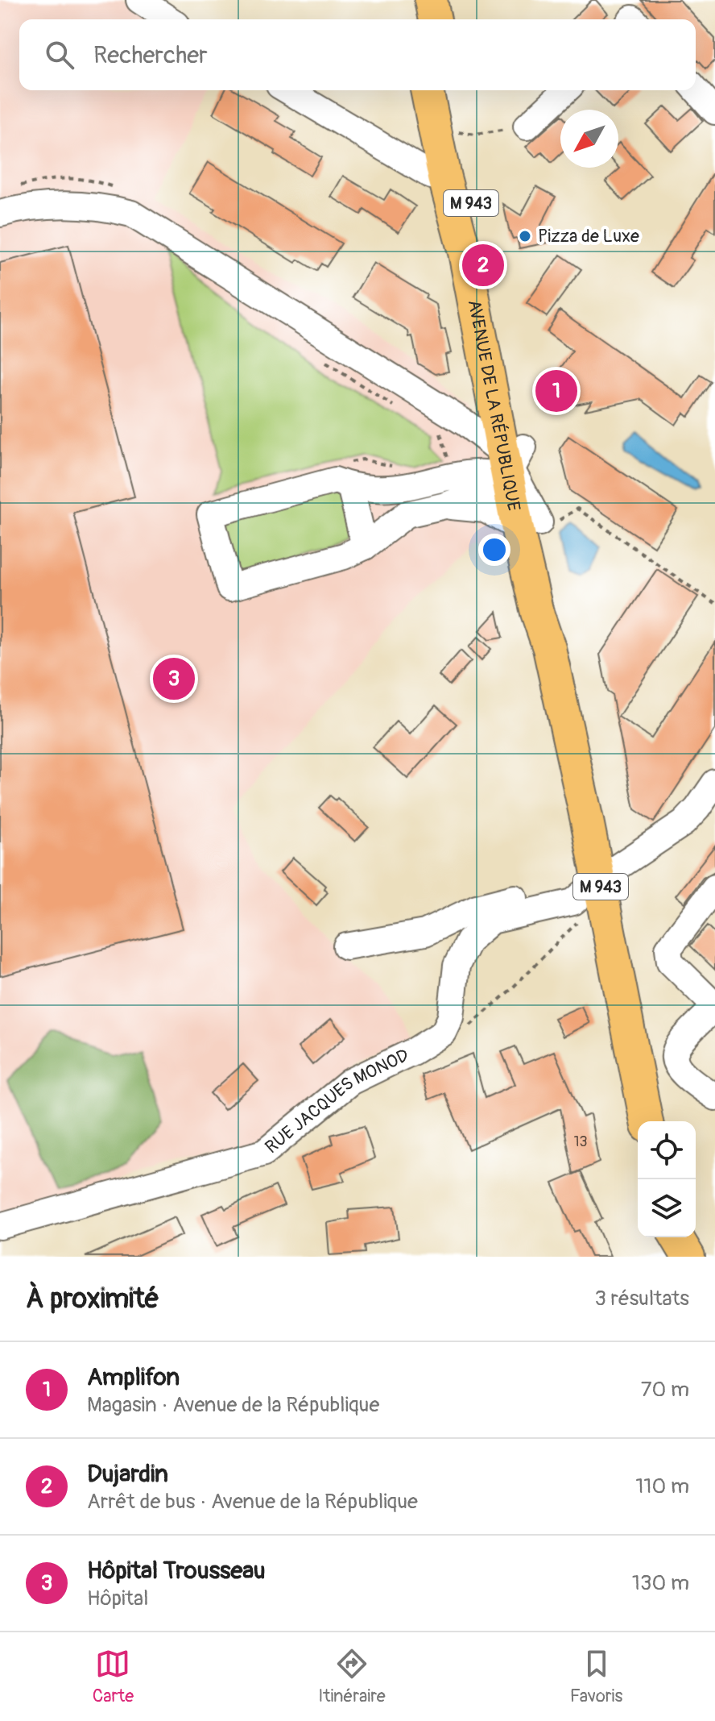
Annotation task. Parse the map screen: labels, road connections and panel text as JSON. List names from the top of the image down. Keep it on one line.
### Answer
{"streets":{"main road":["M 943","AVENUE DE LA RÉPUBLIQUE"],"street":["RUE JACQUES MONOD"]},"places":["Pizza de Luxe"],"house_numbers":["13"],"north":"bottom left","page":{"search":"Rechercher","pins":["2","1","3"],"heading":["À proximité","3 résultats"],"list":[{"mark":"1","name":"Amplifon","note":"Magasin · Avenue de la République","value":"70 m"},{"mark":"2","name":"Dujardin","note":"Arrêt de bus · Avenue de la République","value":"110 m"},{"mark":"3","name":"Hôpital Trousseau","note":"Hôpital","value":"130 m"}],"nav":["Carte","Itinéraire","Favoris"]}}
